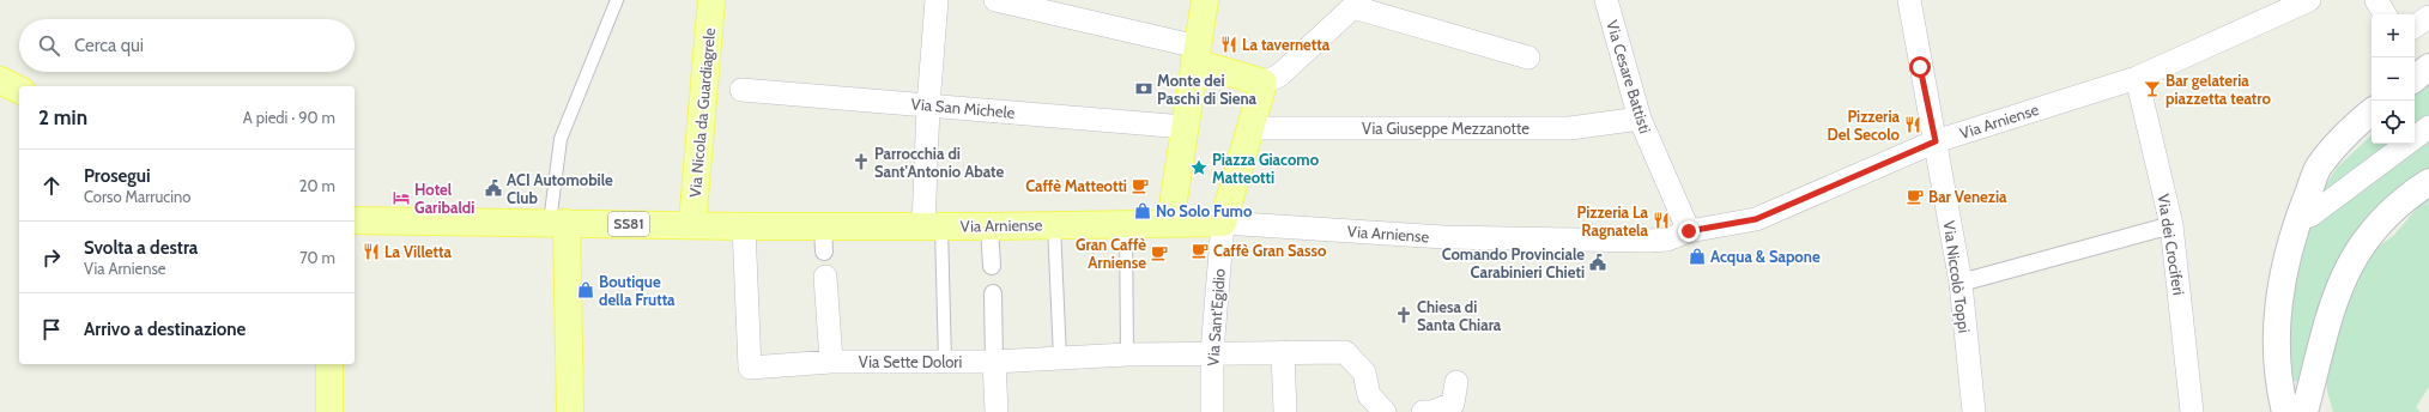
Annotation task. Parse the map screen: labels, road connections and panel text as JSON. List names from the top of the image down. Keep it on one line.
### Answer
{"streets":{"main road":["Via Nicola da Guardiagrele","Via Arniense","SS81"],"street":["Via Cesare Battisti","Via San Michele","Via Giuseppe Mezzanotte","Via dei Crociferi","Via Niccolò Toppi","Via Sant'Egidio","Via Sette Dolori"]},"crossings":[["Via Cesare Battisti","Via Arniense"],["Via Cesare Battisti","Via Giuseppe Mezzanotte"],["Via Nicola da Guardiagrele","Via Arniense"],["Via Arniense","SS81"],["Via Arniense","Via dei Crociferi"],["Via Arniense","Via Niccolò Toppi"],["Via Arniense","Via Sant'Egidio"],["Via Arniense","Via Sette Dolori"],["Via Sant'Egidio","Via Sette Dolori"]],"places":{"restaurant":["La tavernetta","Pizzeria Del Secolo","Pizzeria La Ragnatela","La Villetta"],"bank":["Monte dei Paschi di Siena"],"bar":["Bar gelateria piazzetta teatro"],"church":["Parrocchia di Sant'Antonio Abate","Chiesa di Santa Chiara"],"place":["Piazza Giacomo Matteotti"],"cafe":["Caffè Matteotti","Bar Venezia","Caffè Gran Sasso","Gran Caffè Arniense"],"public building":["ACI Automobile Club","Comando Provinciale Carabinieri Chieti"],"hotel":["Hotel Garibaldi"],"shop":["No Solo Fumo","Acqua & Sapone","Boutique della Frutta"]},"page":{"map_buttons":["+","−"],"search":"Cerca qui","heading":["2 min","A piedi · 90 m"],"list":[["Prosegui","Corso Marrucino","20 m"],["Svolta a destra","Via Arniense","70 m"],"Arrivo a destinazione"]}}
